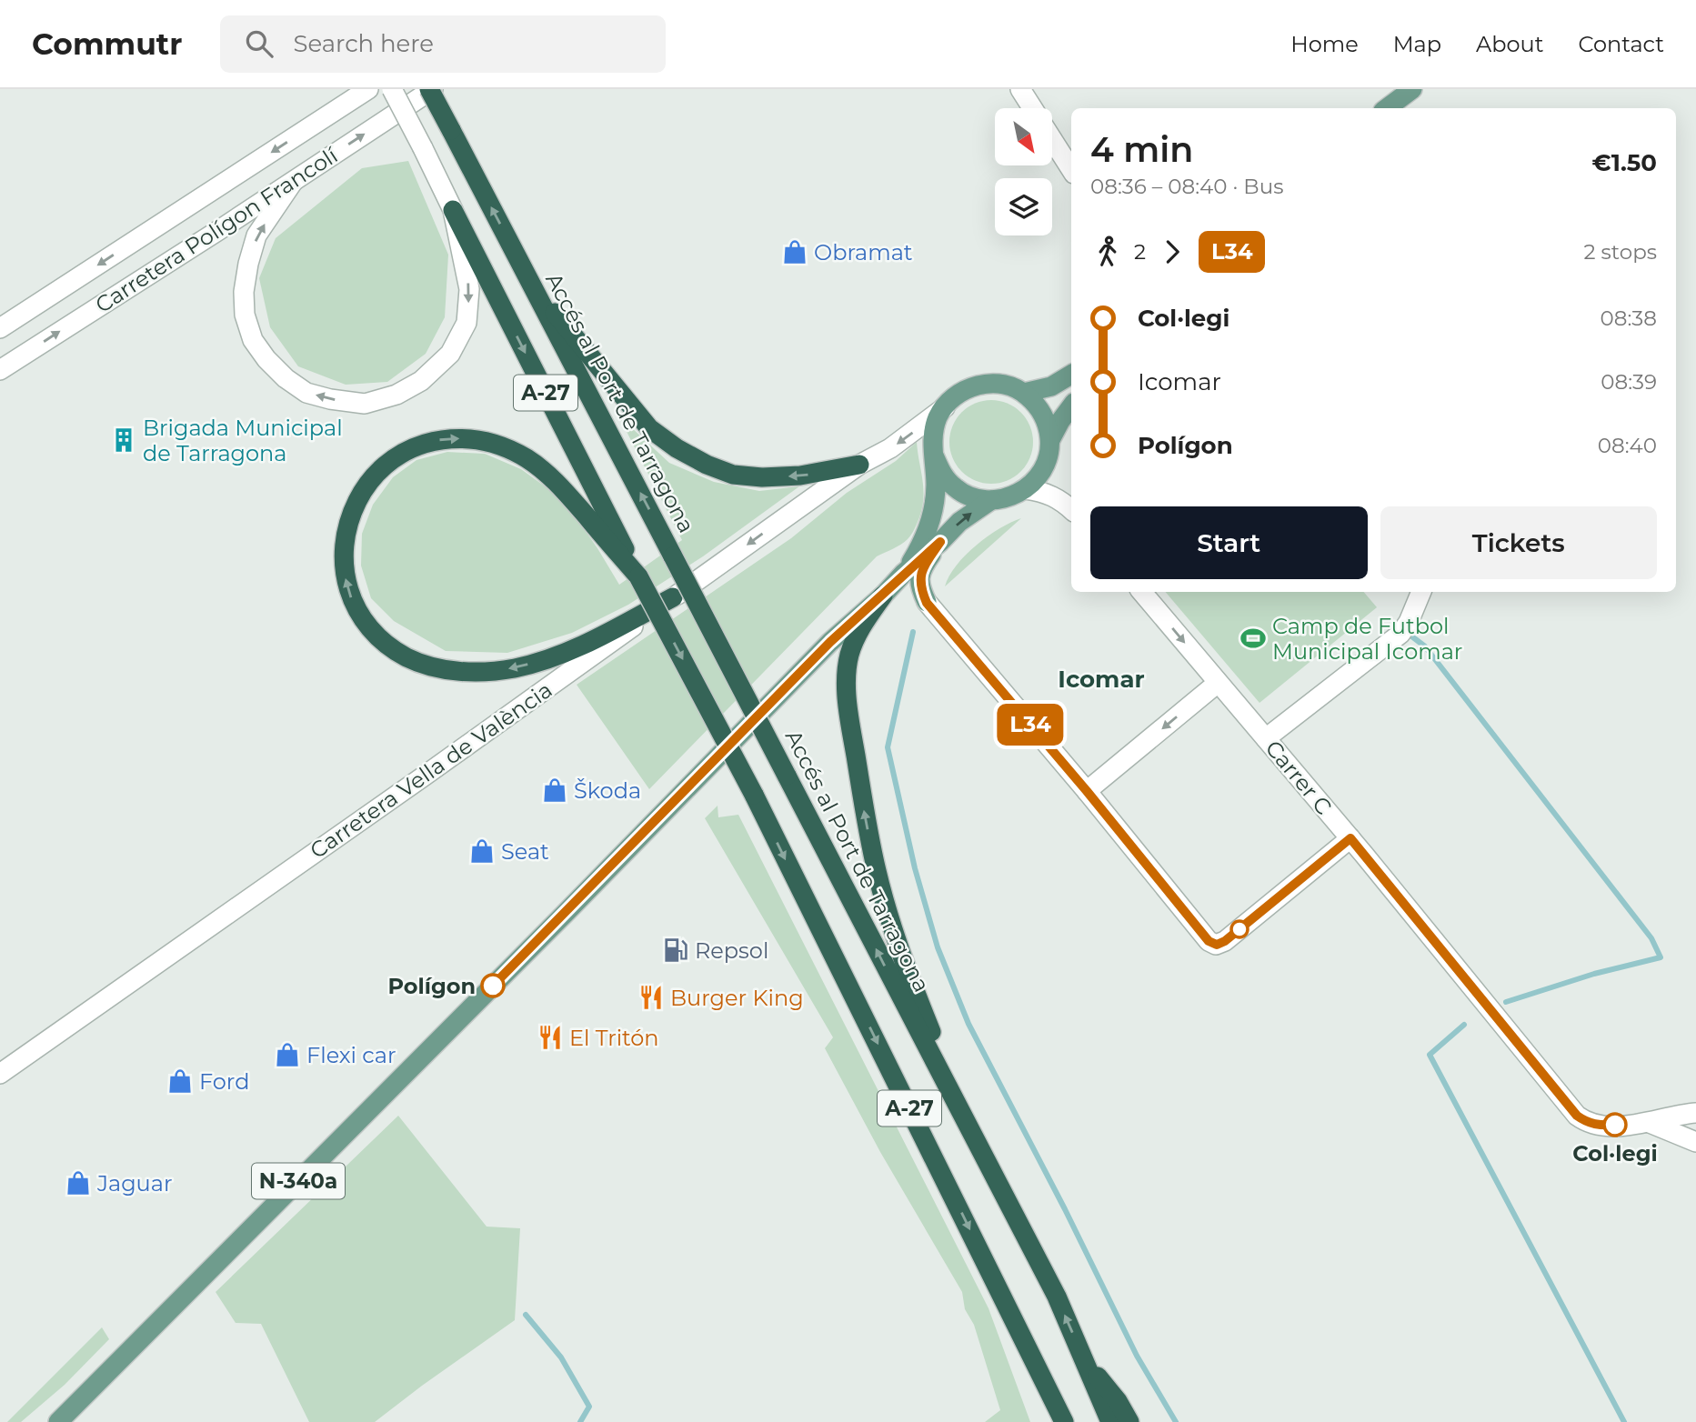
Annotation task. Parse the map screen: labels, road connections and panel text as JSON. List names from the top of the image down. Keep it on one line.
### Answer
{"streets":{"highway":["A-27","Accés al Port de Tarragona"],"main road":["N-340a"],"street":["Carretera Polígon Francolí","Carretera Vella de València","Carrer C"]},"crossings":[["Carretera Polígon Francolí","Accés al Port de Tarragona"],["Carretera Vella de València","N-340a"]],"districts":["Icomar"],"places":{"shop":["Obramat","Škoda","Seat","Flexi car","Ford","Jaguar"],"building":["Brigada Municipal de Tarragona"],"sports":["Camp de Futbol Municipal Icomar"],"fuel station":["Repsol"],"other":["Polígon","Col·legi"],"restaurant":["Burger King","El Tritón"]},"lines":["bus line L34"],"north":"bottom right","page":{"header":"Commutr","search":"Search here","nav":["Home","Map","About","Contact"],"on_map":"L34","heading":["4 min","08:36 – 08:40 · Bus","€1.50"],"legs":["2","L34","2 stops"],"list":[{"name":"Col·legi","value":"08:38"},{"name":"Icomar","value":"08:39"},{"name":"Polígon","value":"08:40"}],"buttons":["Start","Tickets"]}}
